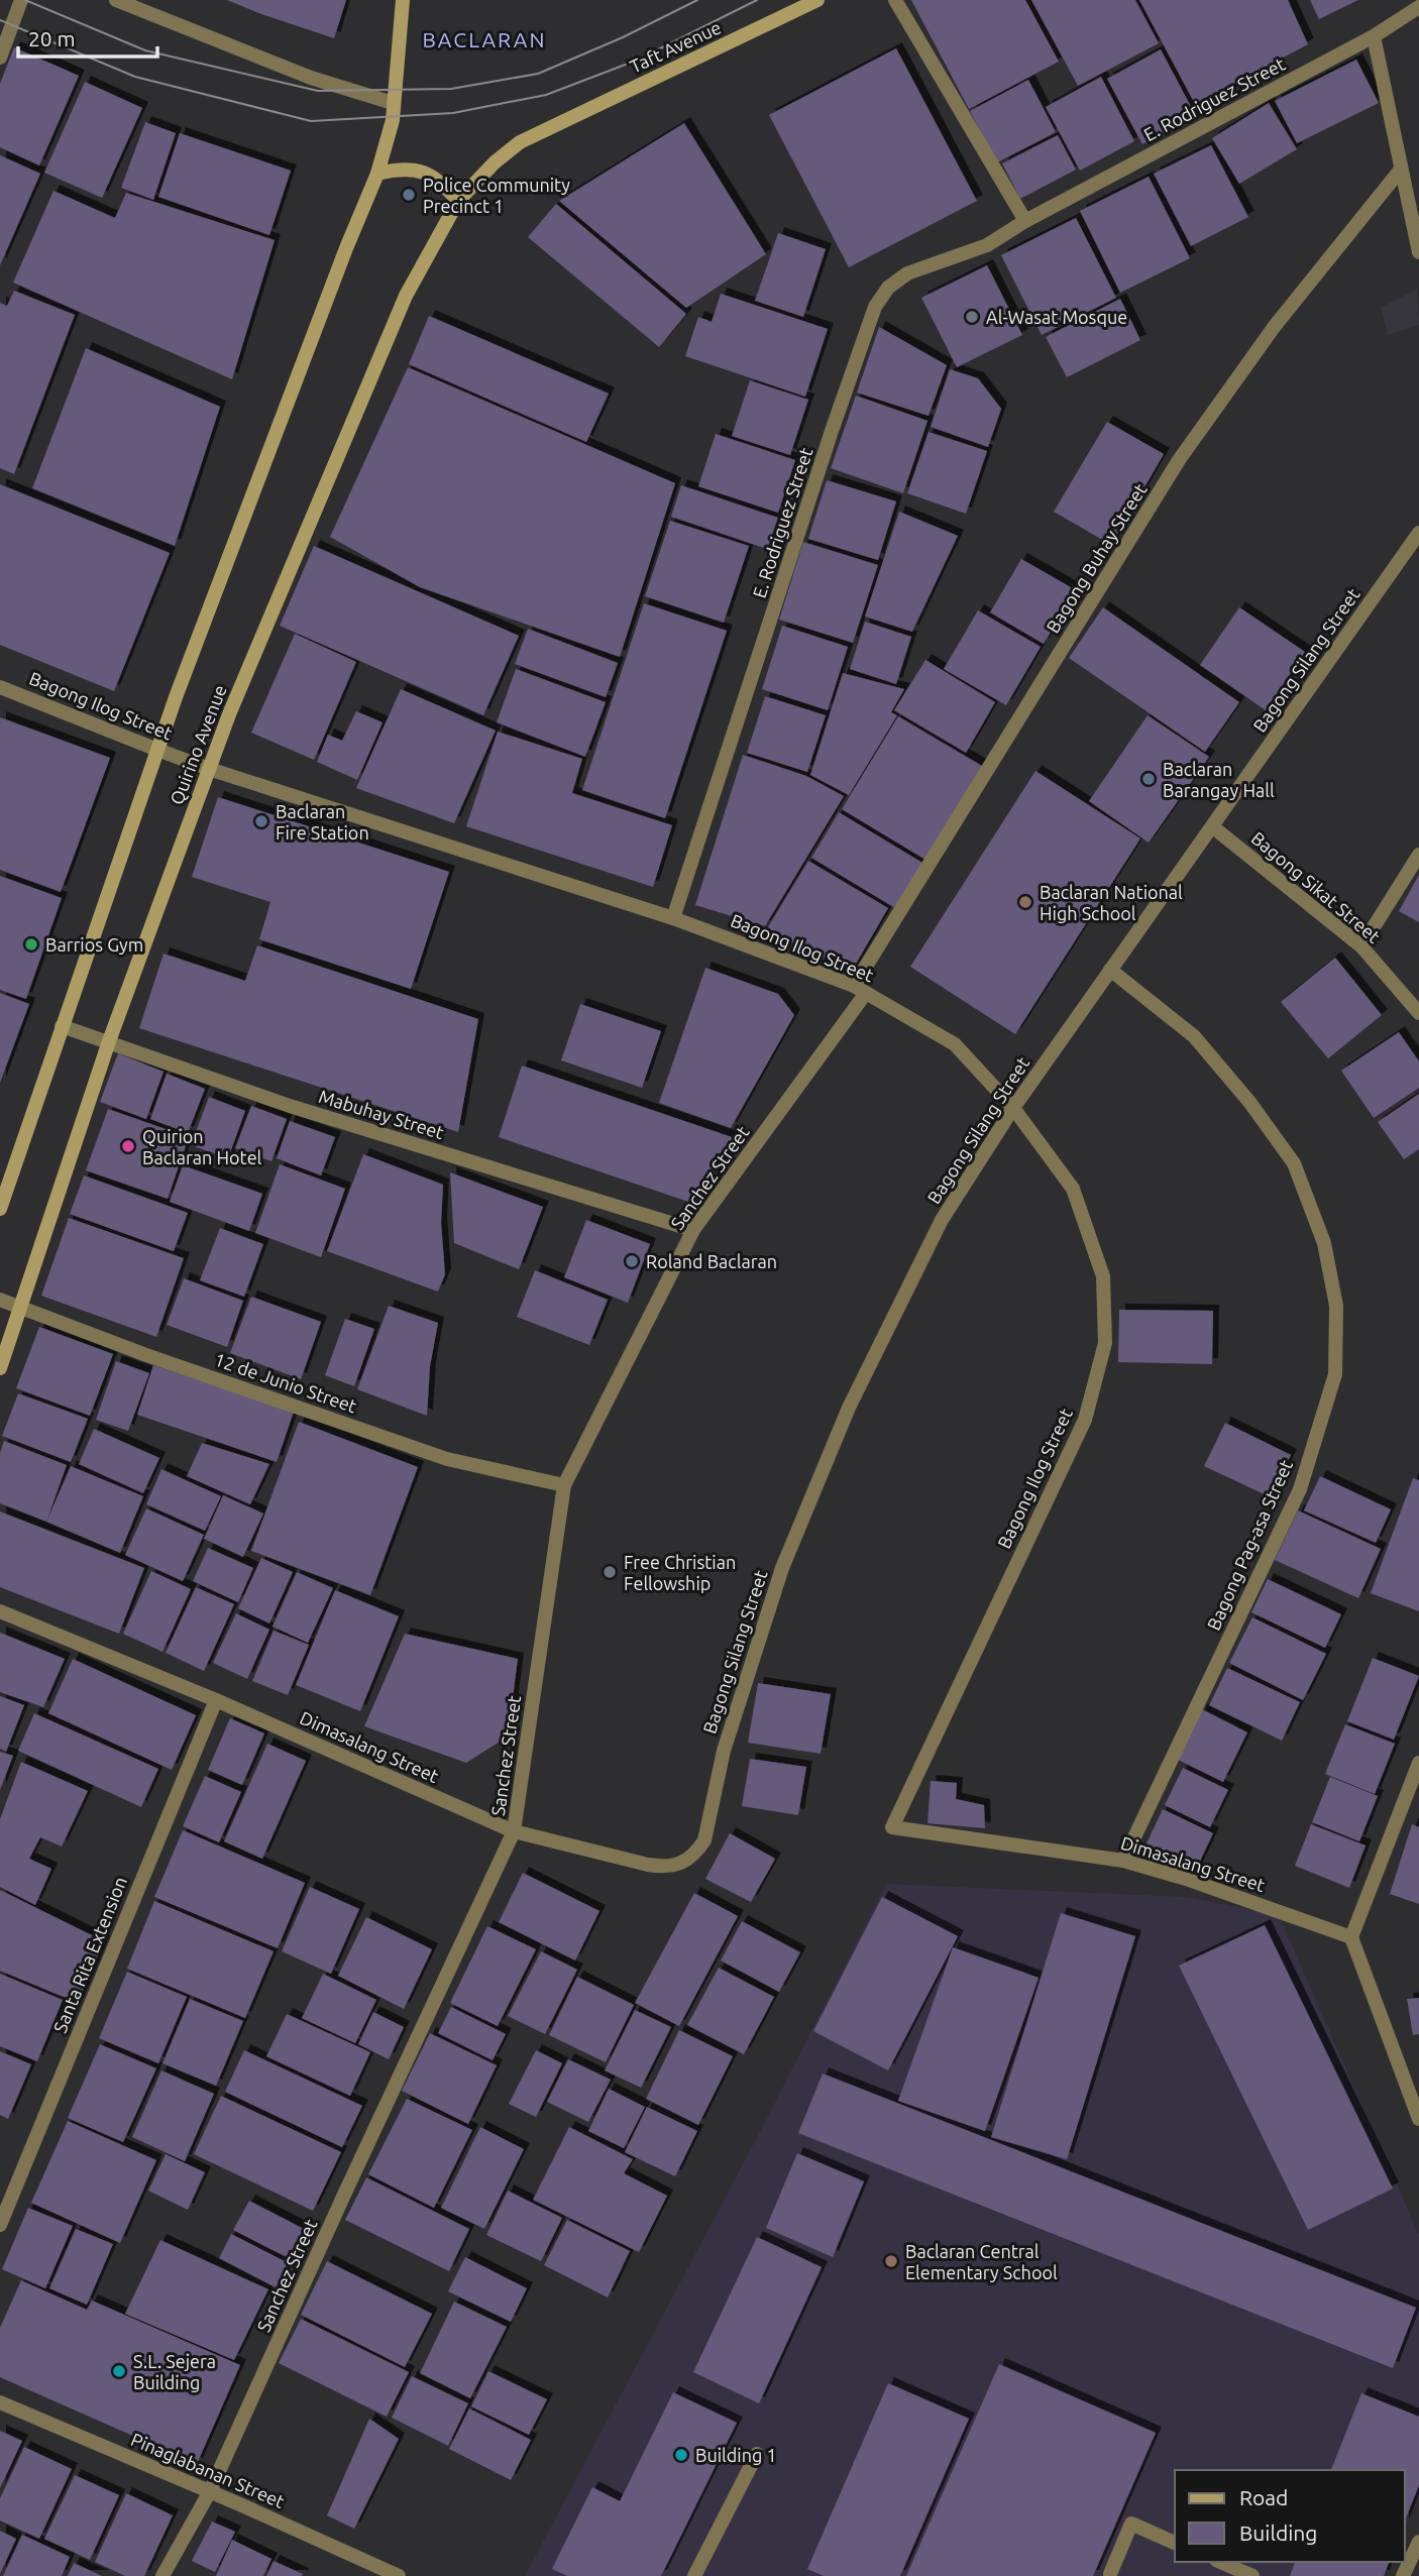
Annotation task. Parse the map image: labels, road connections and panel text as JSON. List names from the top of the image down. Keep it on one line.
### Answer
{"streets":{"main road":["Taft Avenue","Quirino Avenue"],"street":["E. Rodriguez Street","Bagong Buhay Street","Bagong Silang Street","Bagong Ilog Street","Bagong Sikat Street","Mabuhay Street","Sanchez Street","12 de Junio Street","Bagong Pag-asa Street","Dimasalang Street","Santa Rita Extension","Pinaglabanan Street"]},"crossings":[["Taft Avenue","Quirino Avenue"],["E. Rodriguez Street","Bagong Ilog Street"],["Bagong Buhay Street","Bagong Ilog Street"],["Bagong Buhay Street","Sanchez Street"],["Bagong Silang Street","Bagong Ilog Street"],["Bagong Silang Street","Bagong Sikat Street"],["Bagong Silang Street","Bagong Pag-asa Street"],["Bagong Silang Street","Dimasalang Street"],["Bagong Ilog Street","Quirino Avenue"],["Bagong Ilog Street","Sanchez Street"],["Bagong Ilog Street","Dimasalang Street"],["Quirino Avenue","Mabuhay Street"],["Quirino Avenue","12 de Junio Street"],["Mabuhay Street","Sanchez Street"],["Sanchez Street","12 de Junio Street"],["Sanchez Street","Dimasalang Street"],["Sanchez Street","Pinaglabanan Street"],["Bagong Pag-asa Street","Dimasalang Street"],["Dimasalang Street","Santa Rita Extension"]],"districts":["BACLARAN"],"places":["Police Community Precinct 1","Al-Wasat Mosque","Baclaran Barangay Hall","Baclaran Fire Station","Baclaran National High School","Barrios Gym","Quirion Baclaran Hotel","Roland Baclaran","Free Christian Fellowship","Baclaran Central Elementary School","S.L. Sejera Building","Building 1"],"legend":["Road","Building"],"scale_bar":"20 m"}
